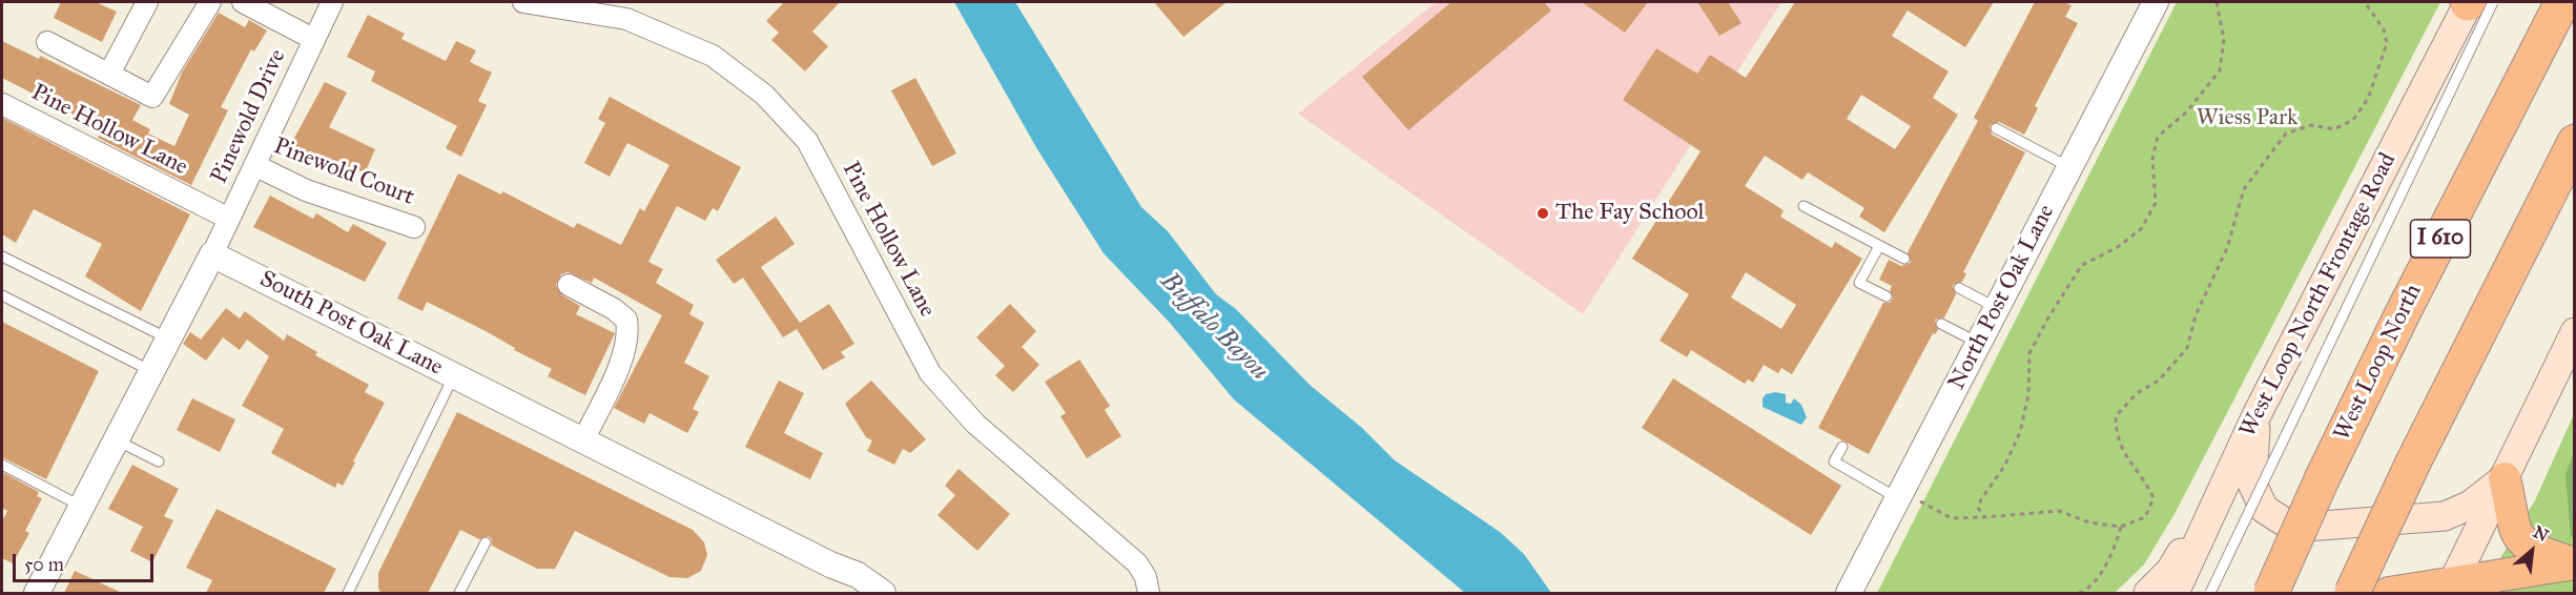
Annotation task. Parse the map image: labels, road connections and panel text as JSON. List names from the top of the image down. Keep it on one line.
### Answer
{"streets":{"highway":["I 610","West Loop North"],"main road":["West Loop North Frontage Road"],"street":["Pinewold Drive","Pine Hollow Lane","Pinewold Court","North Post Oak Lane","South Post Oak Lane"]},"crossings":[["Pinewold Drive","Pine Hollow Lane"],["Pinewold Drive","Pinewold Court"],["Pinewold Drive","South Post Oak Lane"]],"water":["Buffalo Bayou"],"parks":["Wiess Park"],"places":["The Fay School"],"scale_bar":"50 m","north":"top right"}
